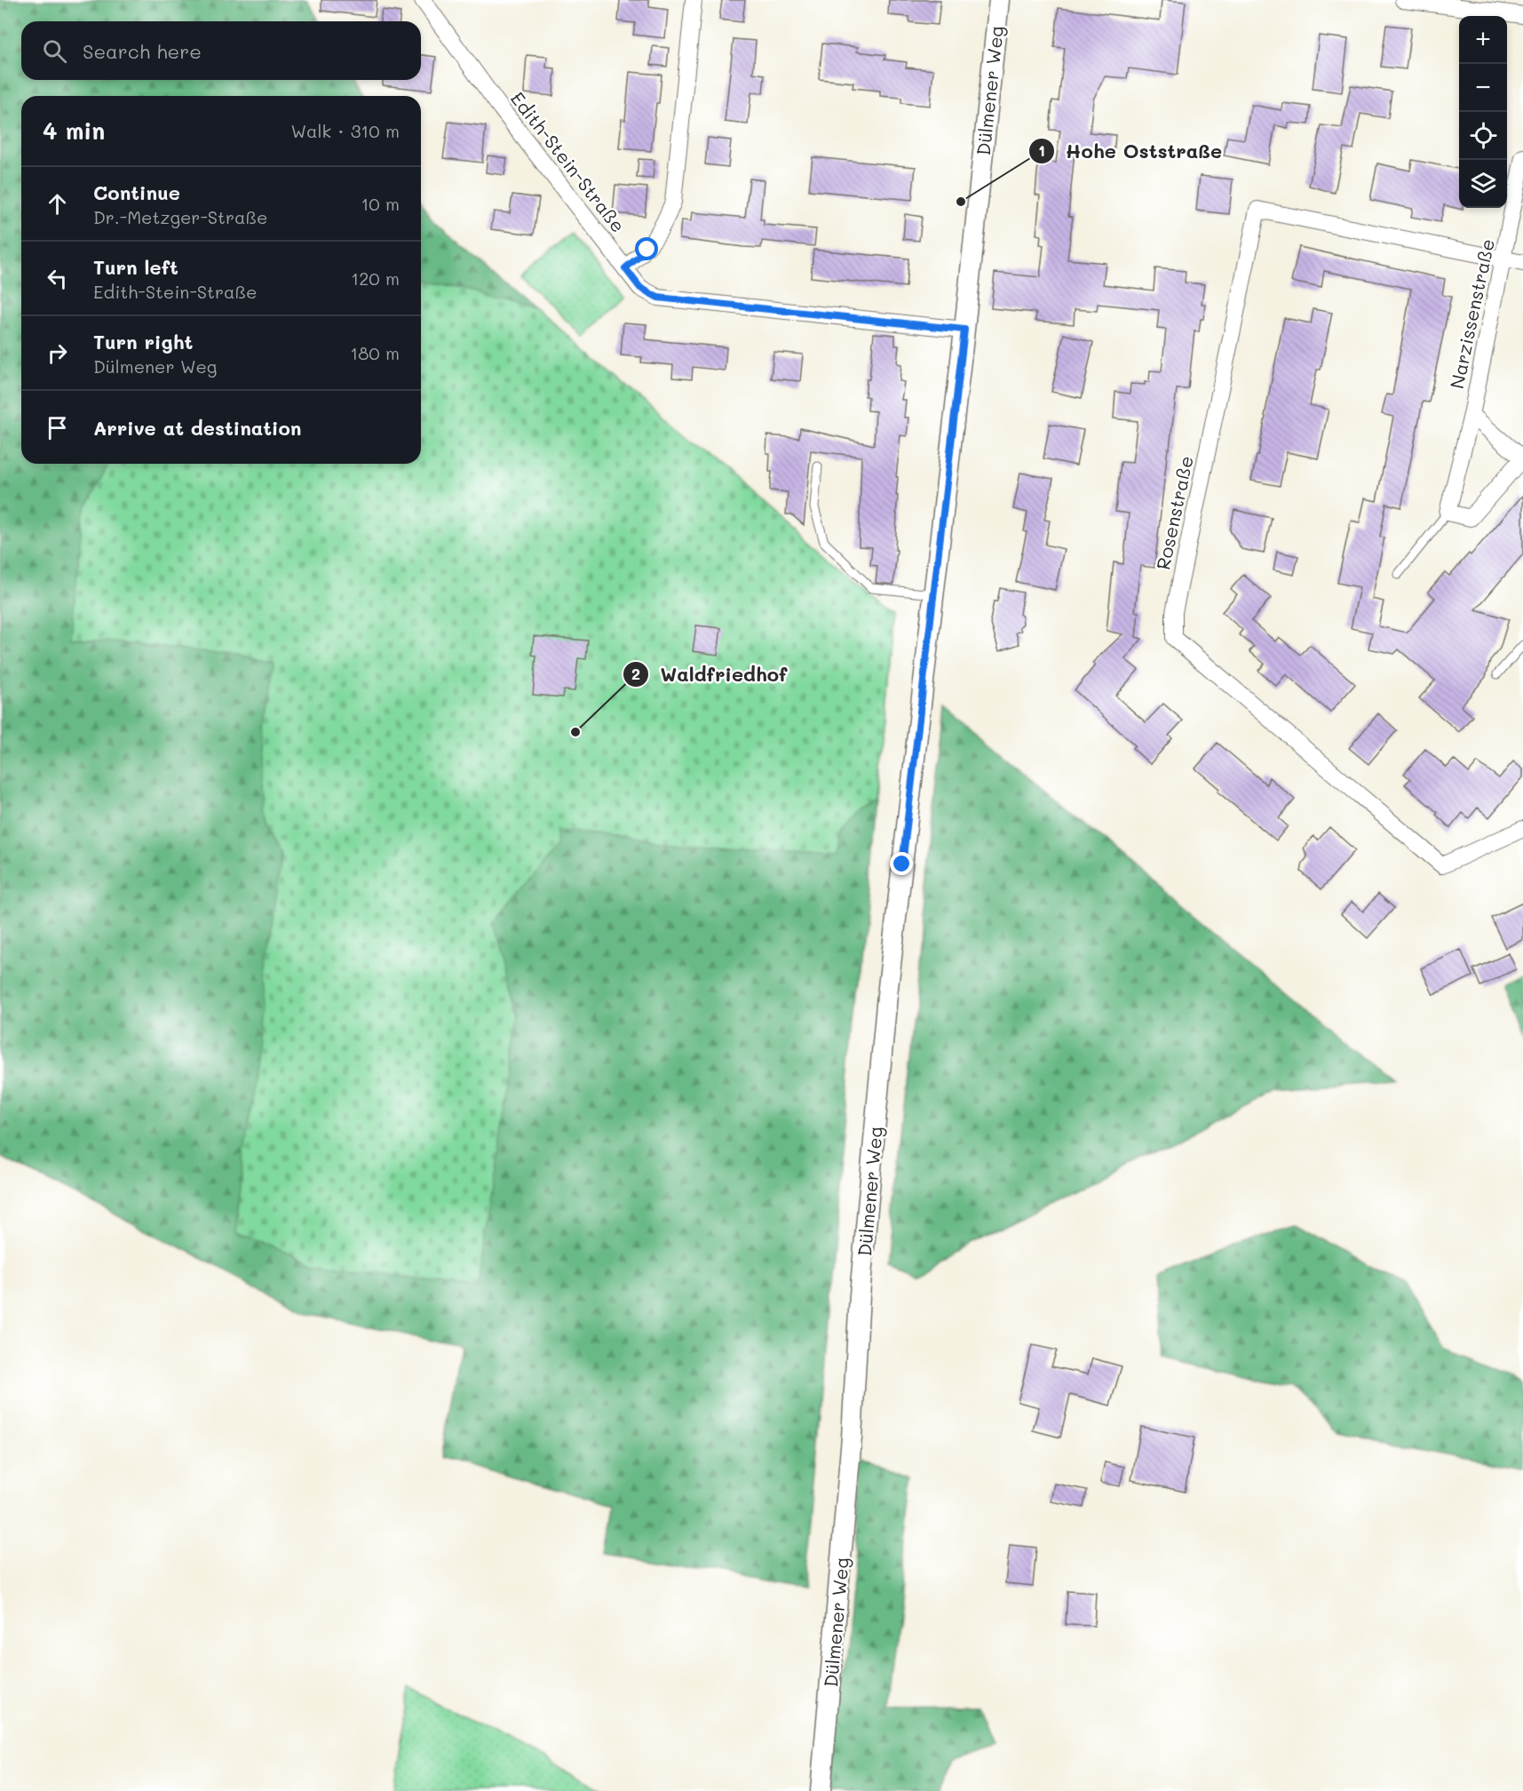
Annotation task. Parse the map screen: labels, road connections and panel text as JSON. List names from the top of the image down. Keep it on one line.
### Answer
{"streets":{"street":["Dülmener Weg","Edith-Stein-Straße","Narzissenstraße","Rosenstraße"]},"crossings":[["Dülmener Weg","Edith-Stein-Straße"],["Narzissenstraße","Rosenstraße"]],"places":["Hohe Oststraße","Waldfriedhof"],"page":{"map_buttons":["+","−"],"search":"Search here","heading":["4 min","Walk · 310 m"],"list":[["Continue","Dr.-Metzger-Straße","10 m"],["Turn left","Edith-Stein-Straße","120 m"],["Turn right","Dülmener Weg","180 m"],"Arrive at destination"]}}
